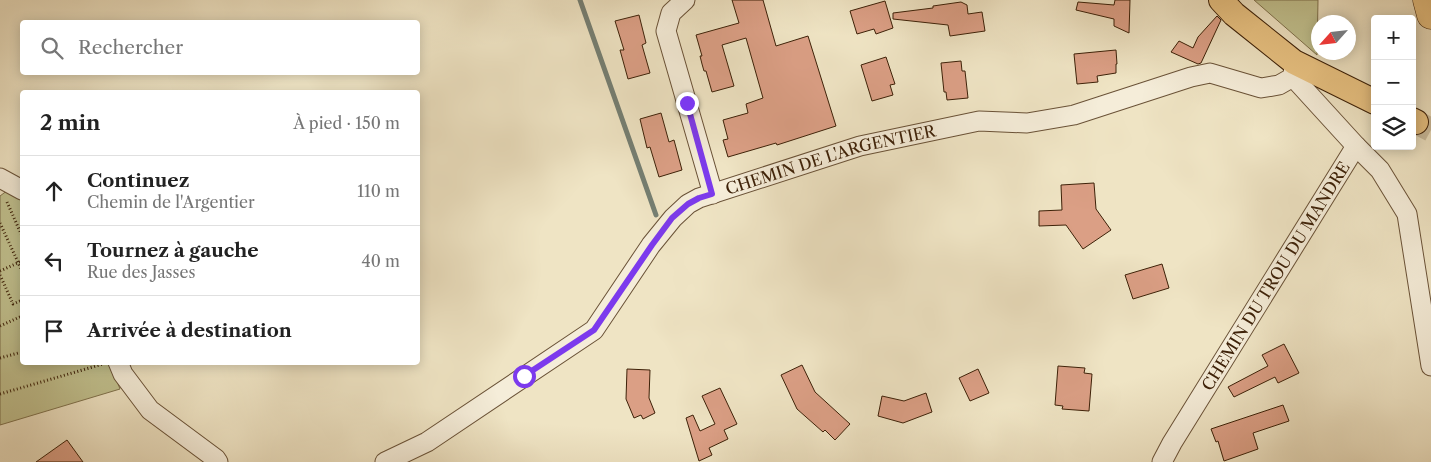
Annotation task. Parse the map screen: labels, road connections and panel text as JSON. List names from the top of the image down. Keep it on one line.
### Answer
{"streets":{"street":["CHEMIN DE L'ARGENTIER","CHEMIN DU TROU DU MANDRE"]},"crossings":[["CHEMIN DE L'ARGENTIER","CHEMIN DU TROU DU MANDRE"]],"north":"bottom left","page":{"map_buttons":["+","−"],"search":"Rechercher","heading":["2 min","À pied · 150 m"],"list":[["Continuez","Chemin de l'Argentier","110 m"],["Tournez à gauche","Rue des Jasses","40 m"],"Arrivée à destination"]}}
